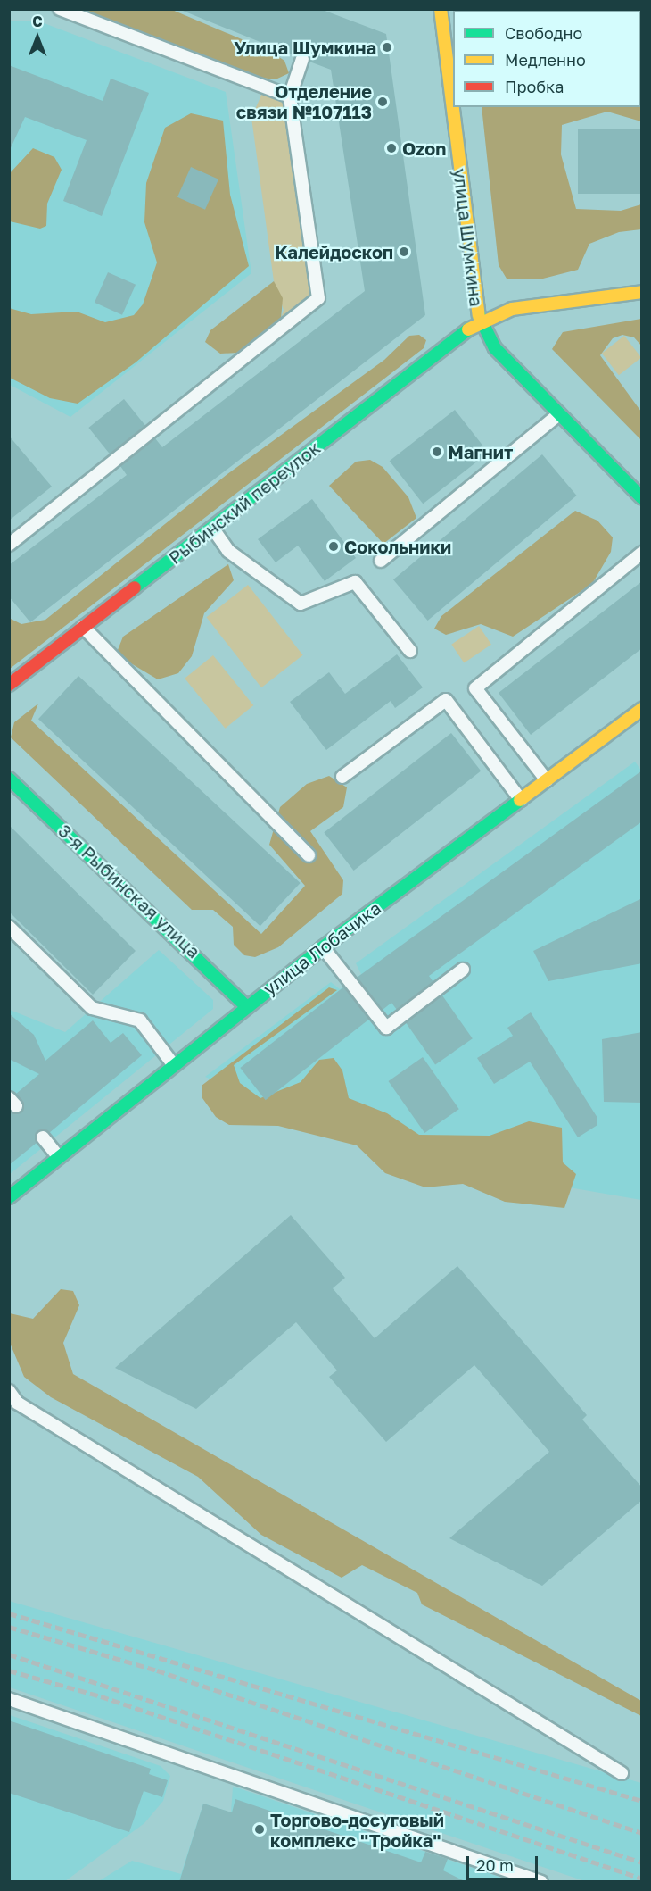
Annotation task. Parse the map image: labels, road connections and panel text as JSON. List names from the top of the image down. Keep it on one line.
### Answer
{"streets":{"street":["улица Шумкина","Рыбинский переулок","3-я Рыбинская улица","улица Лобачика"]},"crossings":[["улица Шумкина","Рыбинский переулок"],["3-я Рыбинская улица","улица Лобачика"]],"places":["Улица Шумкина","Отделение связи №107113","Ozon","Калейдоскоп","Магнит","Сокольники","Торгово-досуговый комплекс \"Тройка\""],"legend":["Свободно","Медленно","Пробка"],"scale_bar":"20 m","north":"top"}
